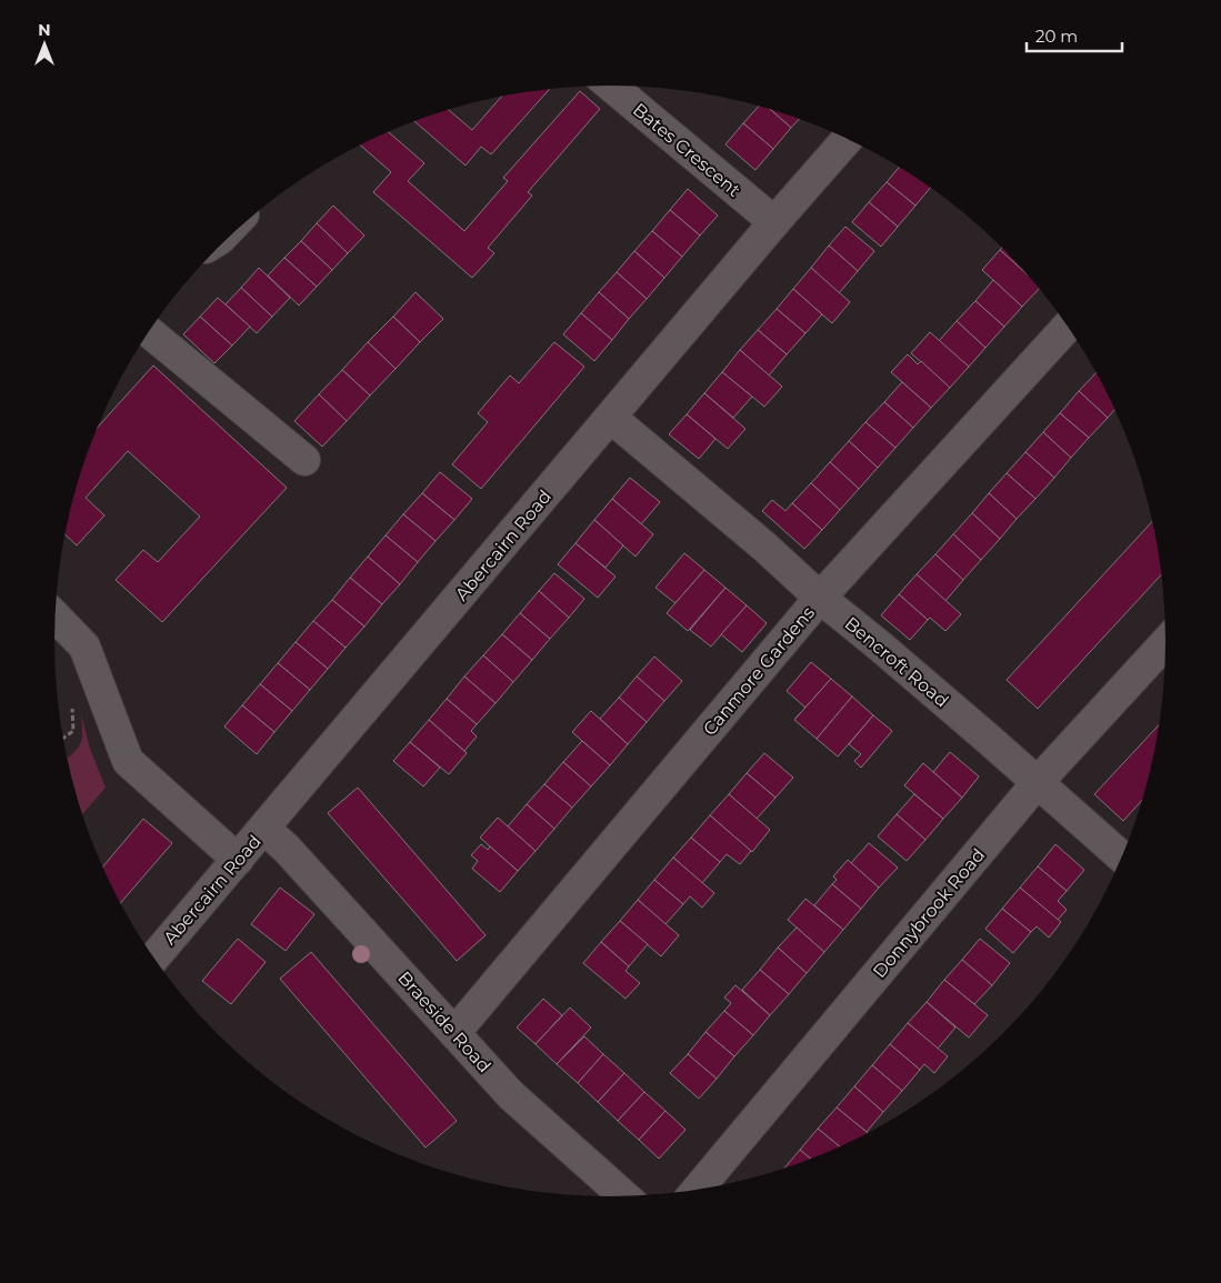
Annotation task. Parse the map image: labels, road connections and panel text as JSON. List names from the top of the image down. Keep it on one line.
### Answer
{"streets":{"street":["Bates Crescent","Abercairn Road","Bencroft Road","Canmore Gardens","Donnybrook Road","Braeside Road"]},"crossings":[["Bates Crescent","Abercairn Road"],["Abercairn Road","Bencroft Road"],["Abercairn Road","Braeside Road"],["Bencroft Road","Canmore Gardens"],["Bencroft Road","Donnybrook Road"],["Canmore Gardens","Braeside Road"]],"scale_bar":"20 m","north":"top"}
